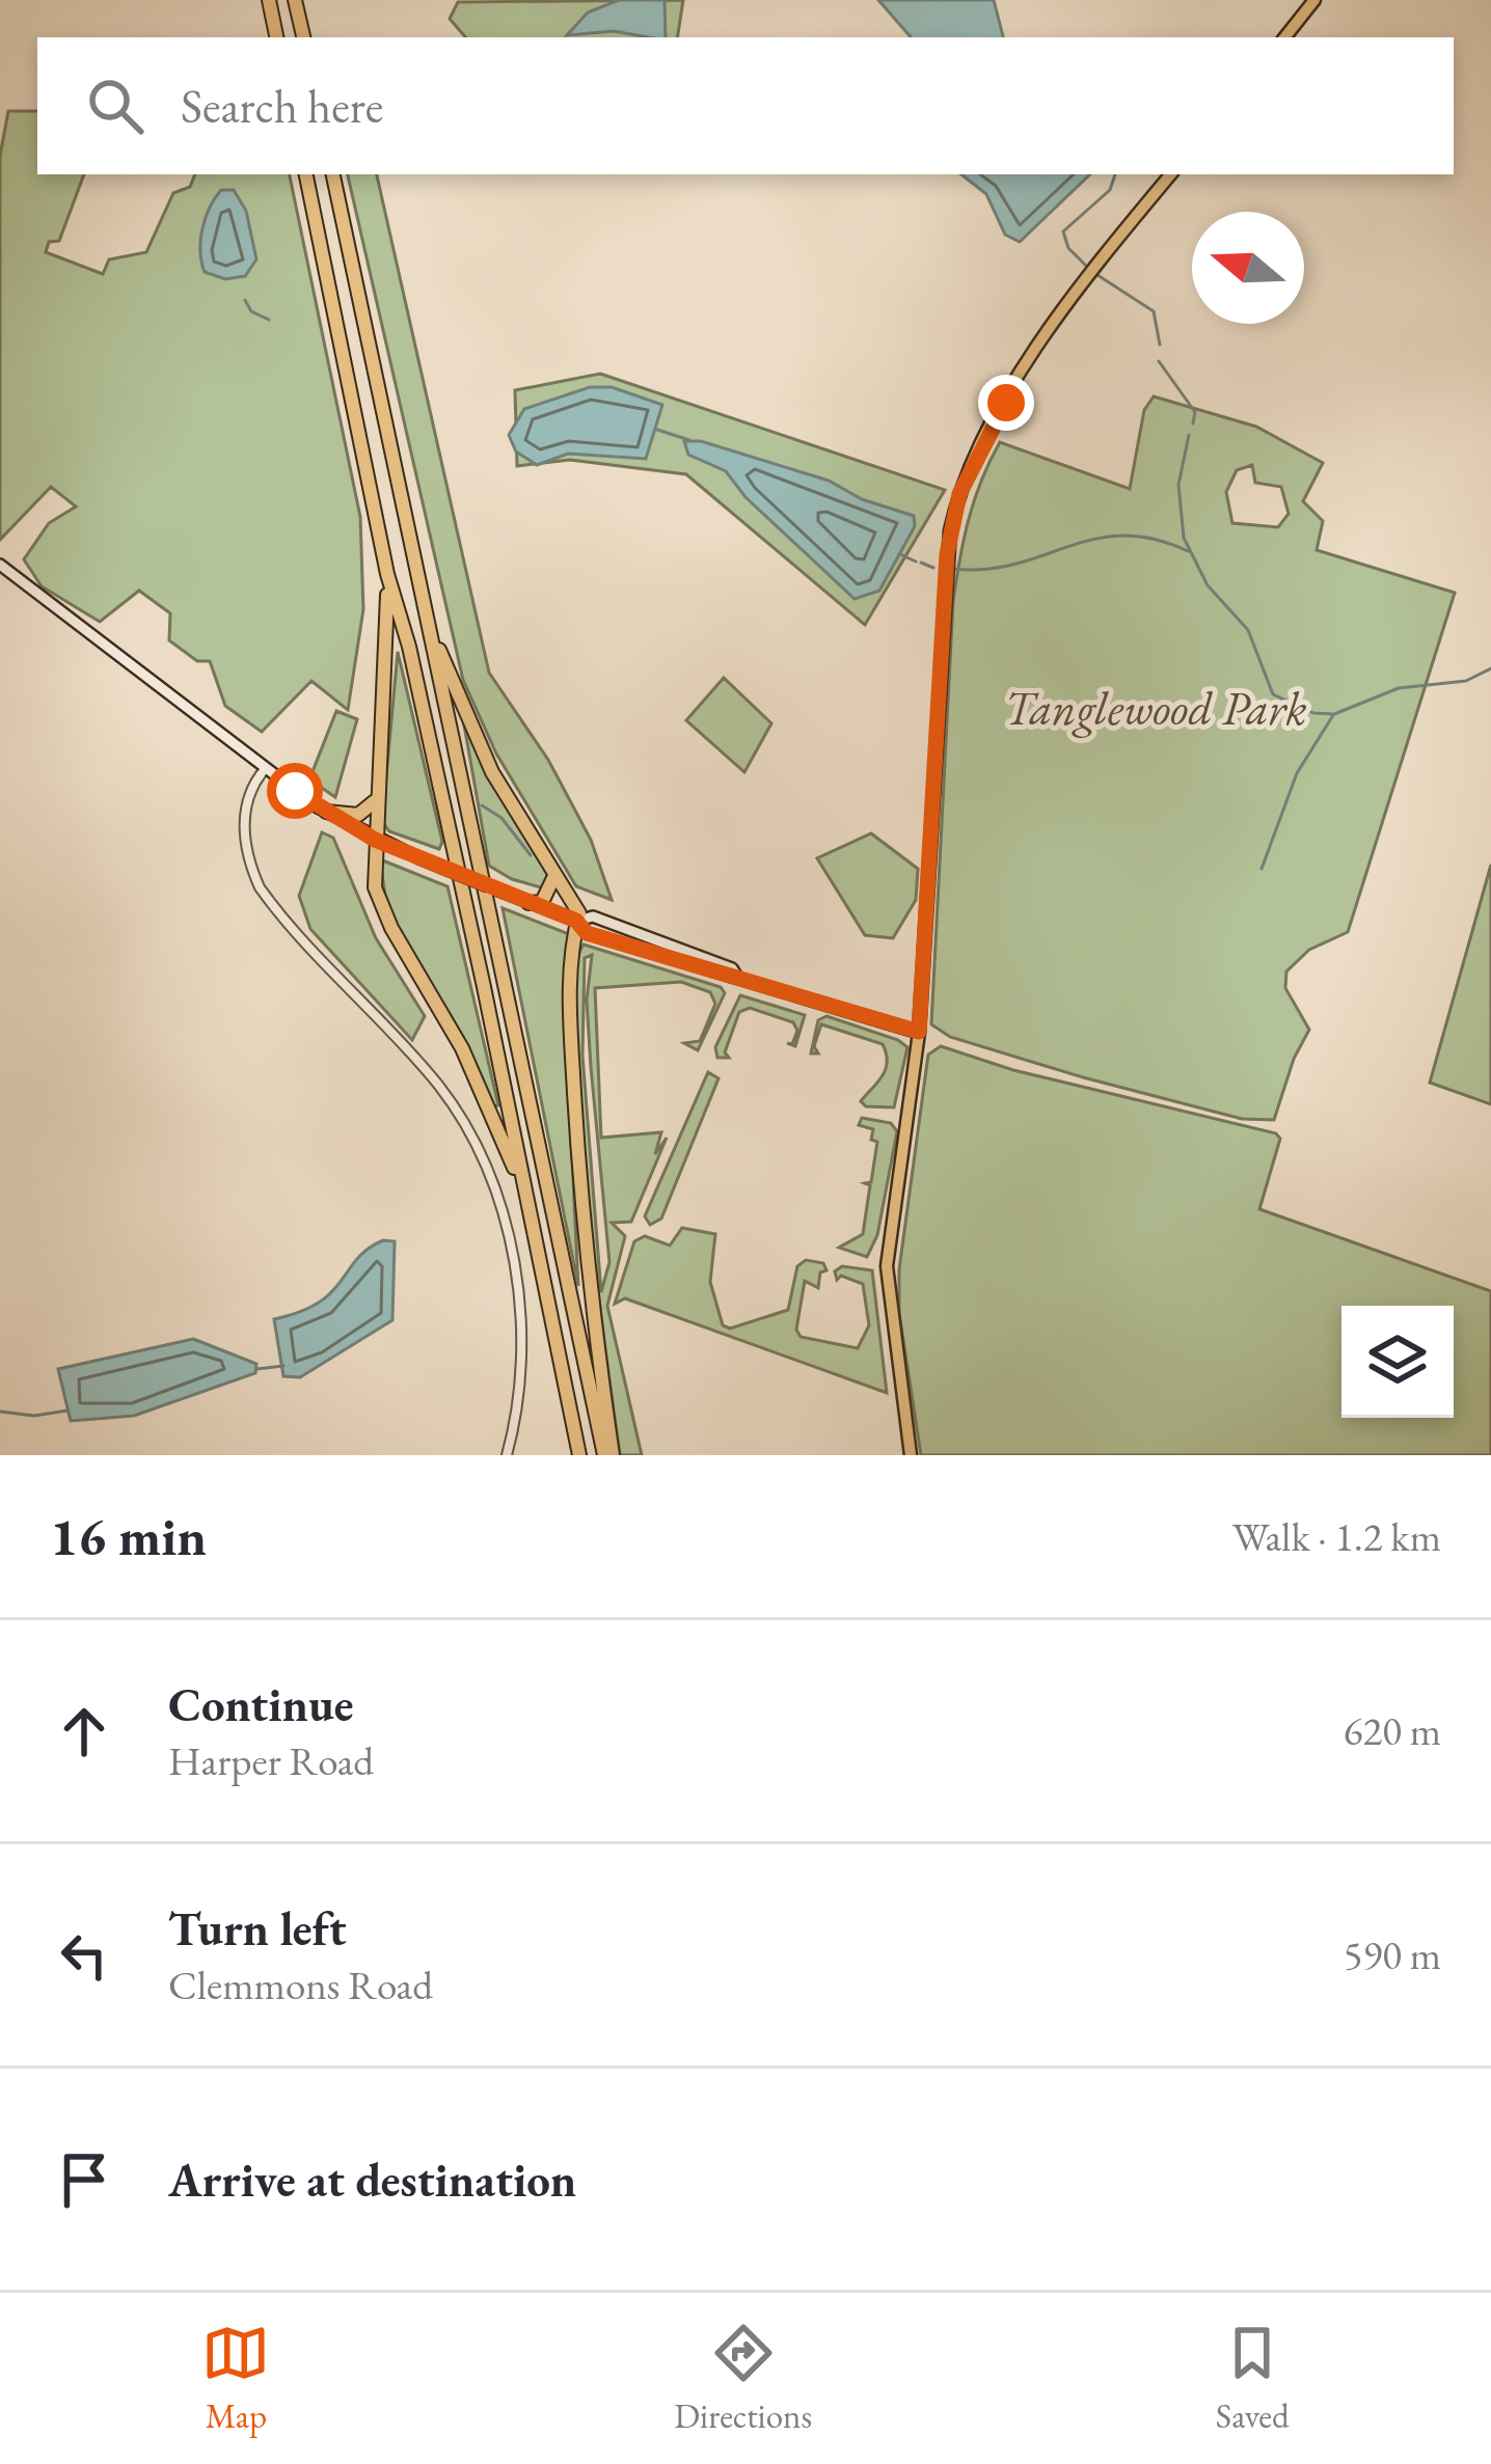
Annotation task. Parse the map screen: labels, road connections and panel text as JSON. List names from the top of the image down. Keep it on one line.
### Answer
{"parks":["Tanglewood Park"],"north":"left","page":{"search":"Search here","heading":["16 min","Walk · 1.2 km"],"list":[["Continue","Harper Road","620 m"],["Turn left","Clemmons Road","590 m"],"Arrive at destination"],"nav":["Map","Directions","Saved"]}}
